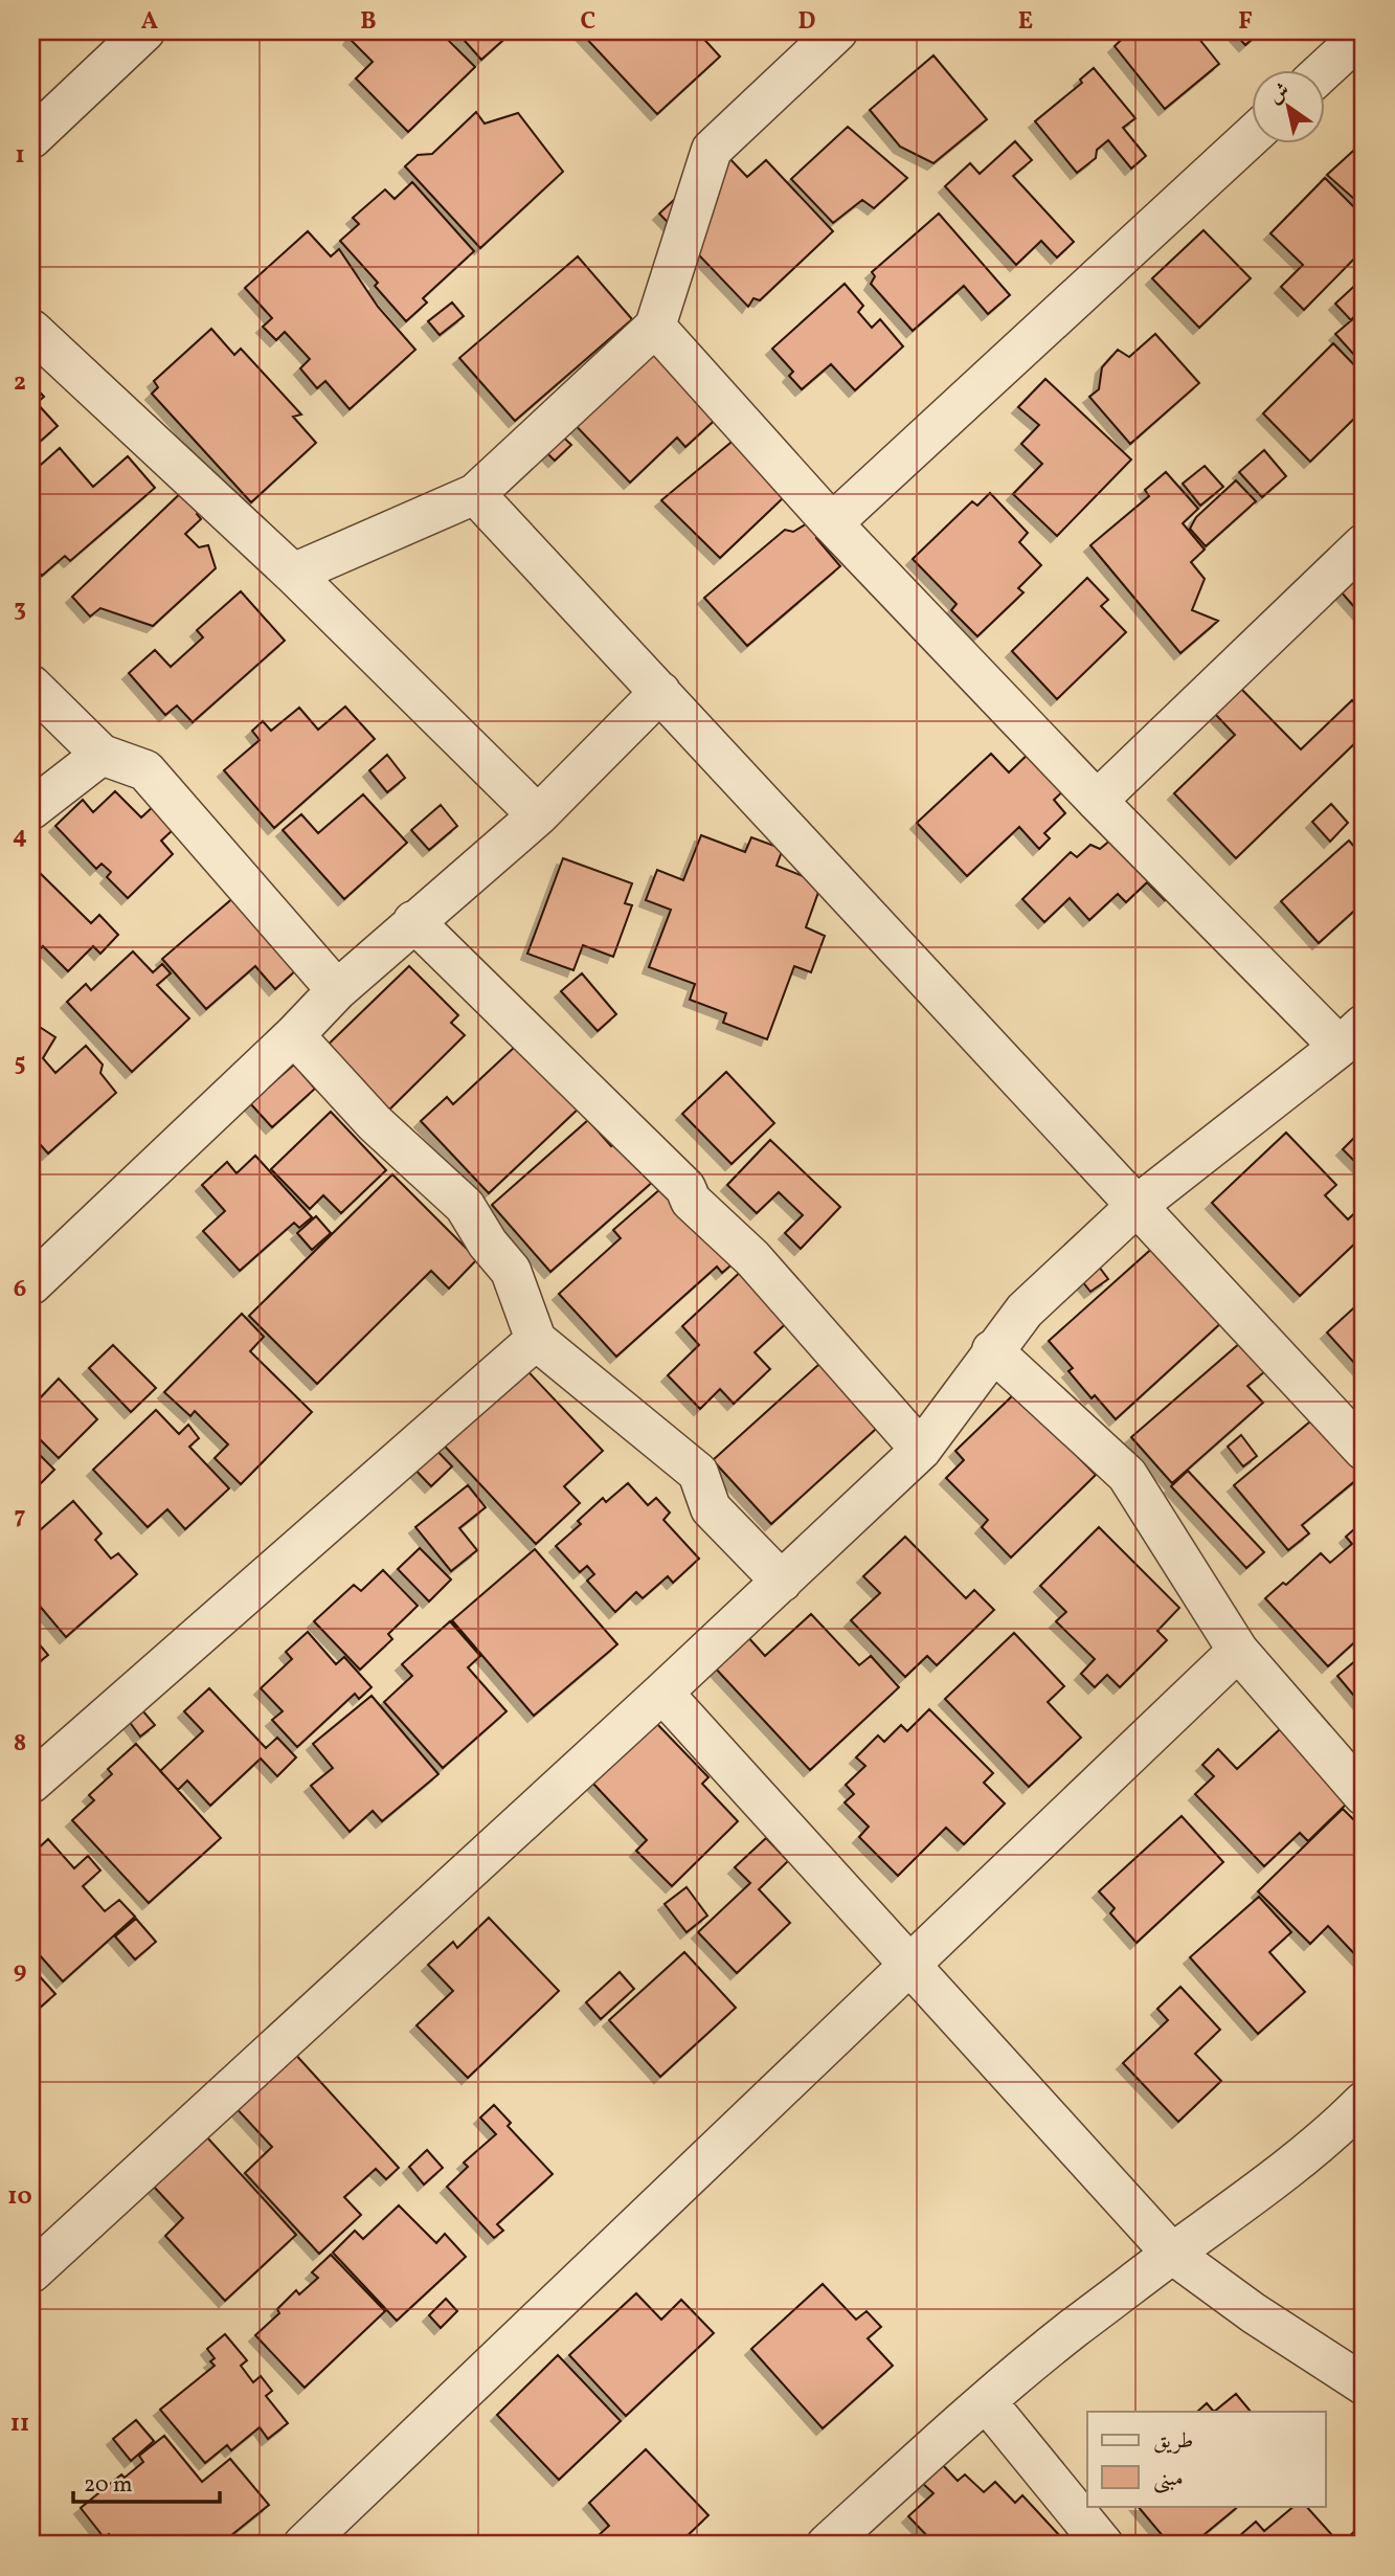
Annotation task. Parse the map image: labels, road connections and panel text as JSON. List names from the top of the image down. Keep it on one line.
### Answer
{"legend":["طريق","مبنى"],"scale_bar":"20 m","north":"top left","grid":{"columns":["A","B","C","D","E","F"],"rows":["1","2","3","4","5","6","7","8","9","10","11"]}}
